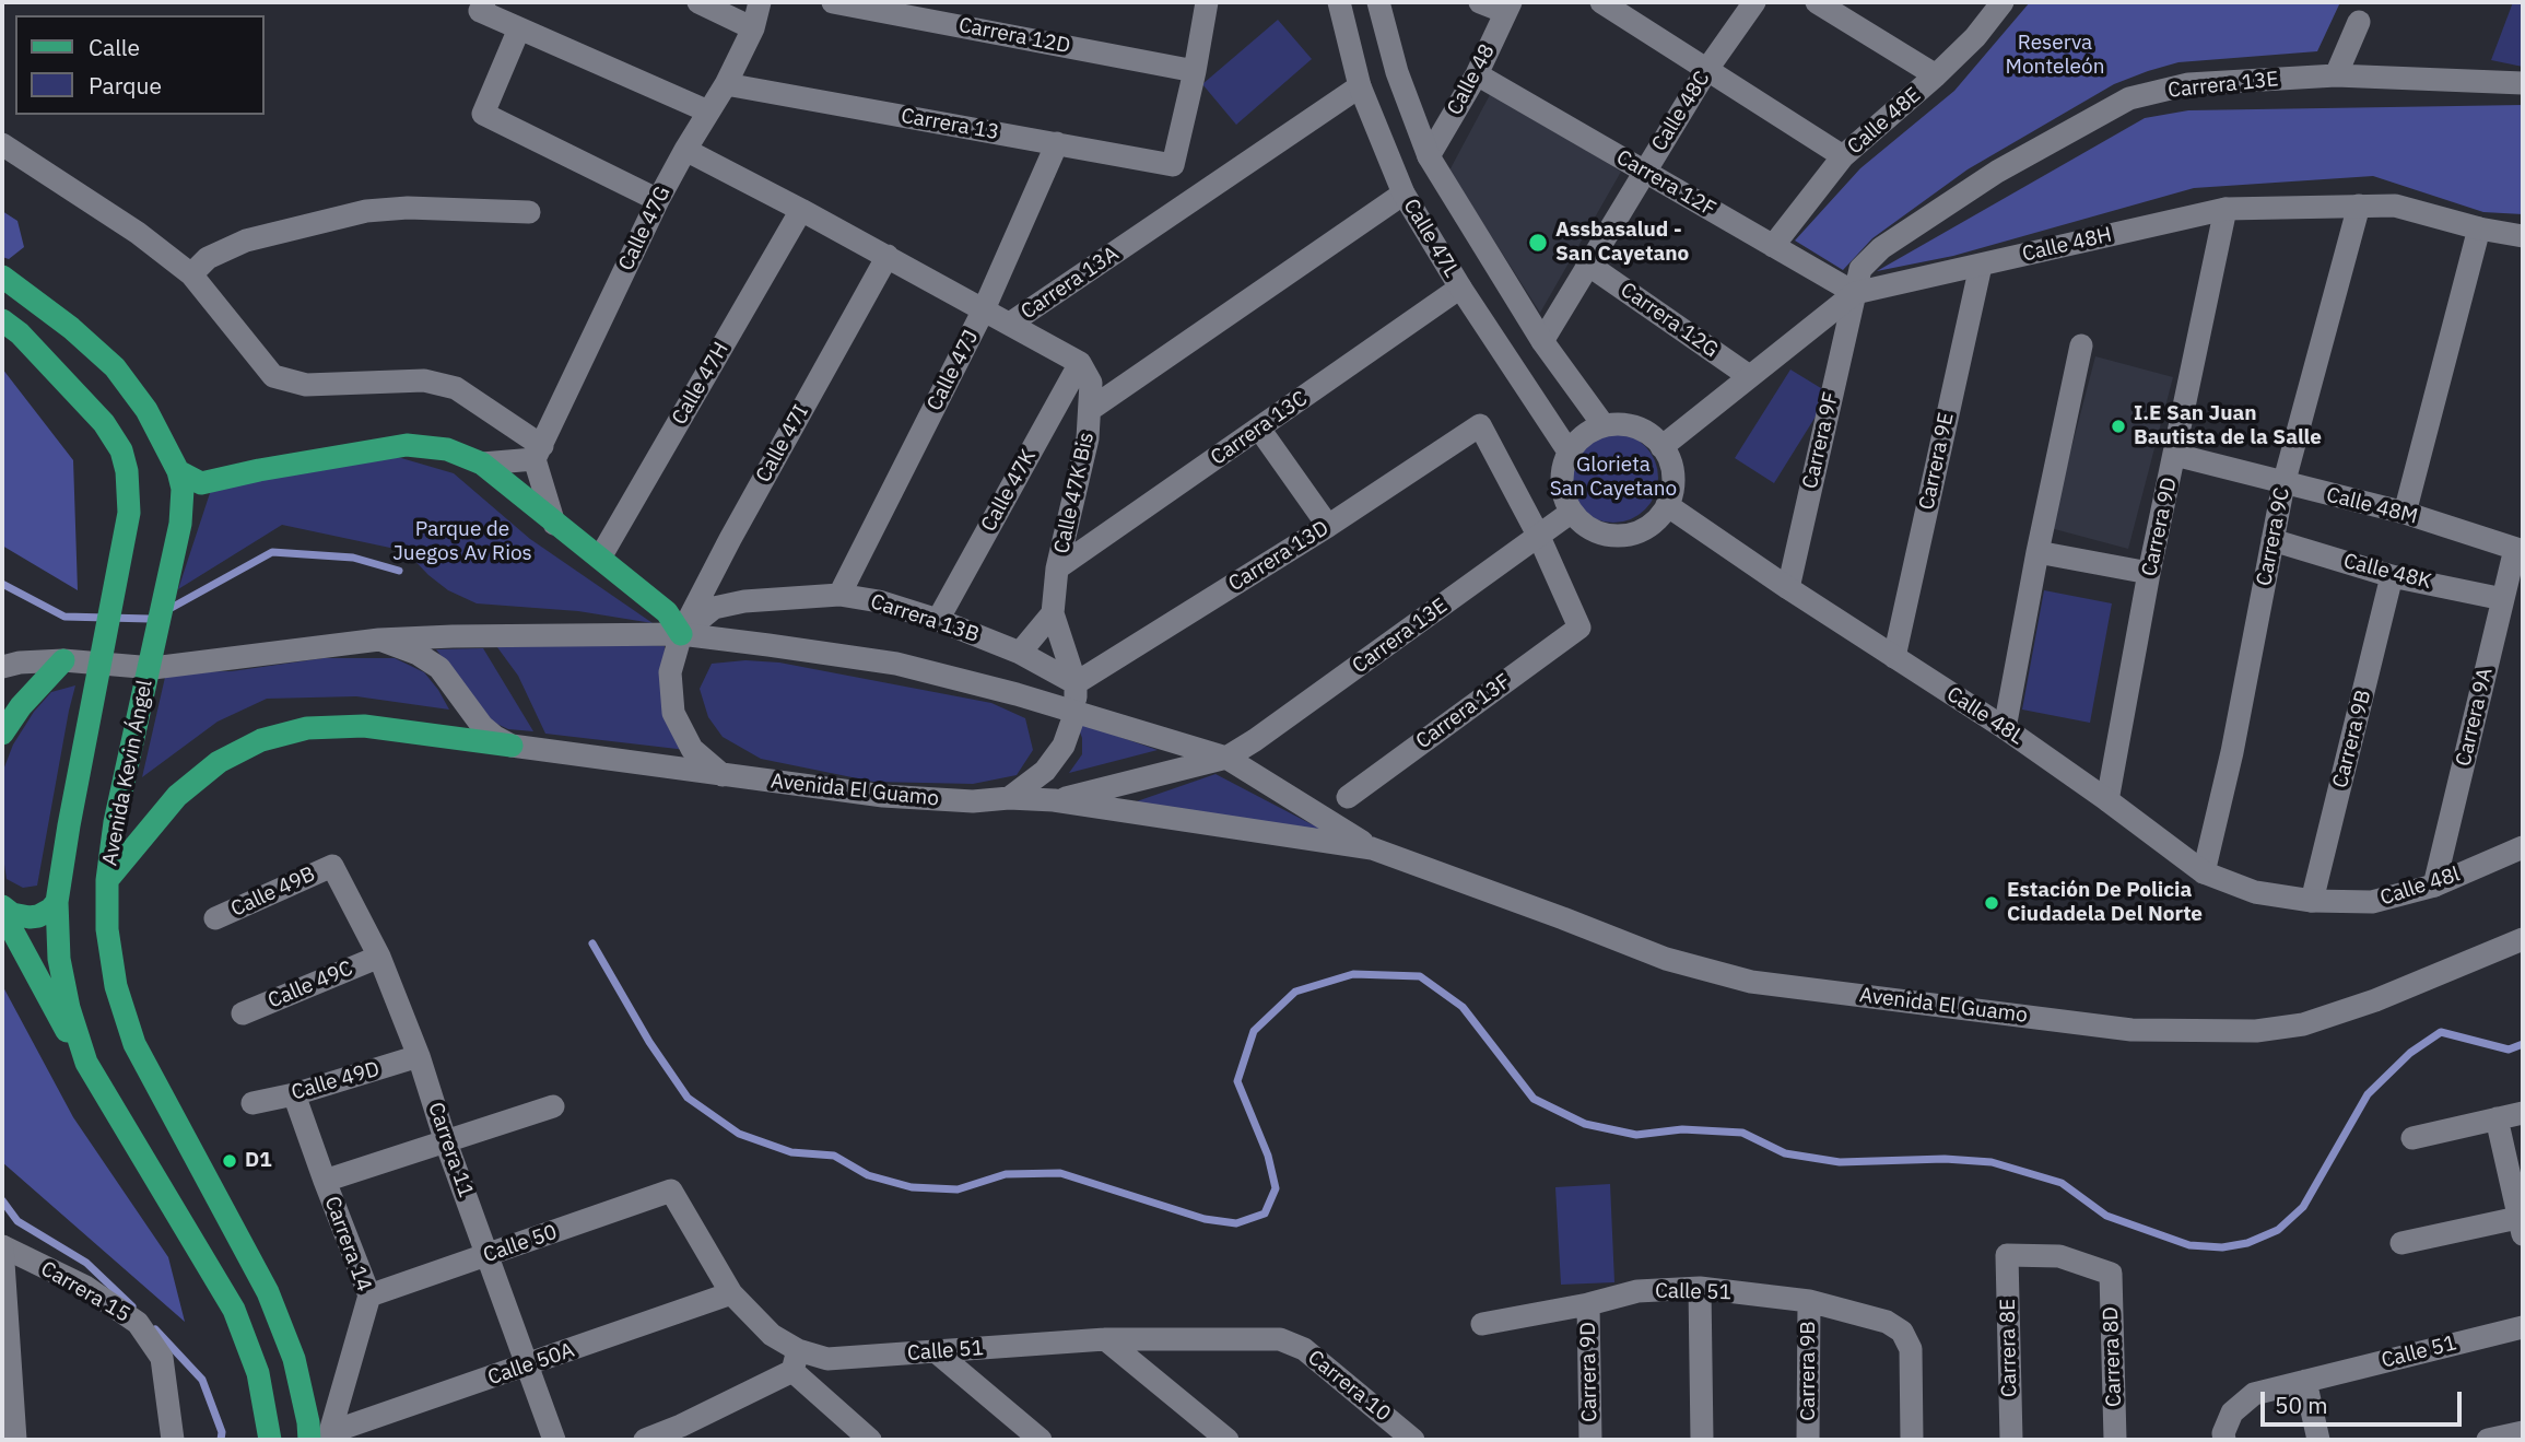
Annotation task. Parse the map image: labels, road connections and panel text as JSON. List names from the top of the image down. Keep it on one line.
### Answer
{"streets":{"main road":["Avenida Kevin Ángel"],"street":["Carrera 12D","Calle 48","Carrera 13E","Calle 48C","Calle 48E","Carrera 13","Carrera 12F","Calle 47G","Calle 47L","Calle 48H","Carrera 13A","Carrera 12G","Calle 47J","Calle 47H","Carrera 13C","Carrera 9F","Calle 47I","Carrera 9E","Calle 47K","Calle 47K Bis","Calle 48M","Carrera 9D","Carrera 9C","Carrera 13D","Calle 48K","Carrera 13B","Carrera 13F","Calle 48L","Carrera 9A","Carrera 9B","Avenida El Guamo","Calle 48l","Calle 49B","Calle 49C","Calle 49D","Carrera 11","Carrera 14","Calle 50","Carrera 15","Calle 51","Carrera 8E","Carrera 8D","Calle 50A","Carrera 10"]},"crossings":[["Carrera 12D","Carrera 13"],["Calle 48","Carrera 12F"],["Calle 48","Calle 47L"],["Carrera 13E","Carrera 12F"],["Carrera 13E","Calle 47L"],["Carrera 13E","Calle 48H"],["Carrera 13E","Carrera 9F"],["Carrera 13E","Carrera 13D"],["Carrera 13E","Carrera 13F"],["Carrera 13E","Calle 48L"],["Carrera 13E","Avenida El Guamo"],["Calle 48C","Carrera 12F"],["Calle 48C","Calle 47L"],["Calle 48C","Carrera 12G"],["Calle 48E","Carrera 12F"],["Carrera 13","Calle 47G"],["Carrera 13","Calle 47J"],["Carrera 12F","Calle 48H"],["Carrera 12F","Carrera 9F"],["Calle 47G","Carrera 13A"],["Calle 47L","Calle 48H"],["Calle 47L","Carrera 13A"],["Calle 47L","Carrera 13C"],["Calle 47L","Calle 48L"],["Calle 48H","Carrera 12G"],["Calle 48H","Carrera 9F"],["Calle 48H","Carrera 9E"],["Calle 48H","Carrera 9D"],["Calle 48H","Carrera 9C"],["Calle 48H","Calle 48L"],["Carrera 13A","Calle 47J"],["Carrera 13A","Calle 47H"],["Carrera 13A","Calle 47I"],["Calle 47J","Carrera 13B"],["Carrera 13C","Calle 47K Bis"],["Carrera 9F","Calle 48L"],["Calle 47I","Carrera 13B"],["Calle 47I","Avenida El Guamo"],["Carrera 9E","Calle 48L"],["Calle 47K","Calle 47K Bis"],["Calle 47K","Carrera 13B"],["Calle 47K Bis","Carrera 13D"],["Calle 47K Bis","Carrera 13B"],["Calle 47K Bis","Avenida El Guamo"],["Calle 48M","Carrera 9D"],["Calle 48M","Carrera 9C"],["Calle 48M","Carrera 9A"],["Carrera 9D","Calle 48L"],["Carrera 9D","Calle 51"],["Carrera 9C","Calle 48K"],["Carrera 9C","Calle 48L"],["Carrera 13D","Carrera 13B"],["Carrera 13D","Carrera 13F"],["Calle 48K","Carrera 9A"],["Calle 48K","Carrera 9B"],["Carrera 13B","Avenida El Guamo"],["Calle 48L","Carrera 9B"],["Calle 48L","Calle 48l"],["Carrera 9A","Calle 48l"],["Carrera 9B","Calle 48l"],["Carrera 9B","Calle 51"],["Avenida Kevin Ángel","Carrera 14"],["Avenida Kevin Ángel","Calle 50A"],["Calle 49B","Carrera 11"],["Calle 49C","Carrera 11"],["Calle 49D","Carrera 11"],["Calle 49D","Carrera 14"],["Carrera 11","Calle 50"],["Carrera 11","Calle 50A"],["Carrera 14","Calle 50"],["Carrera 14","Calle 50A"],["Calle 50","Calle 50A"],["Calle 51","Carrera 10"],["Carrera 8E","Carrera 8D"]],"parks":["Reserva Monteleón","Glorieta San Cayetano","Parque de Juegos Av Rios"],"places":["Assbasalud - San Cayetano","I.E San Juan Bautista de la Salle","Estación De Policia Ciudadela Del Norte","D1"],"legend":["Calle","Parque"],"scale_bar":"50 m"}
